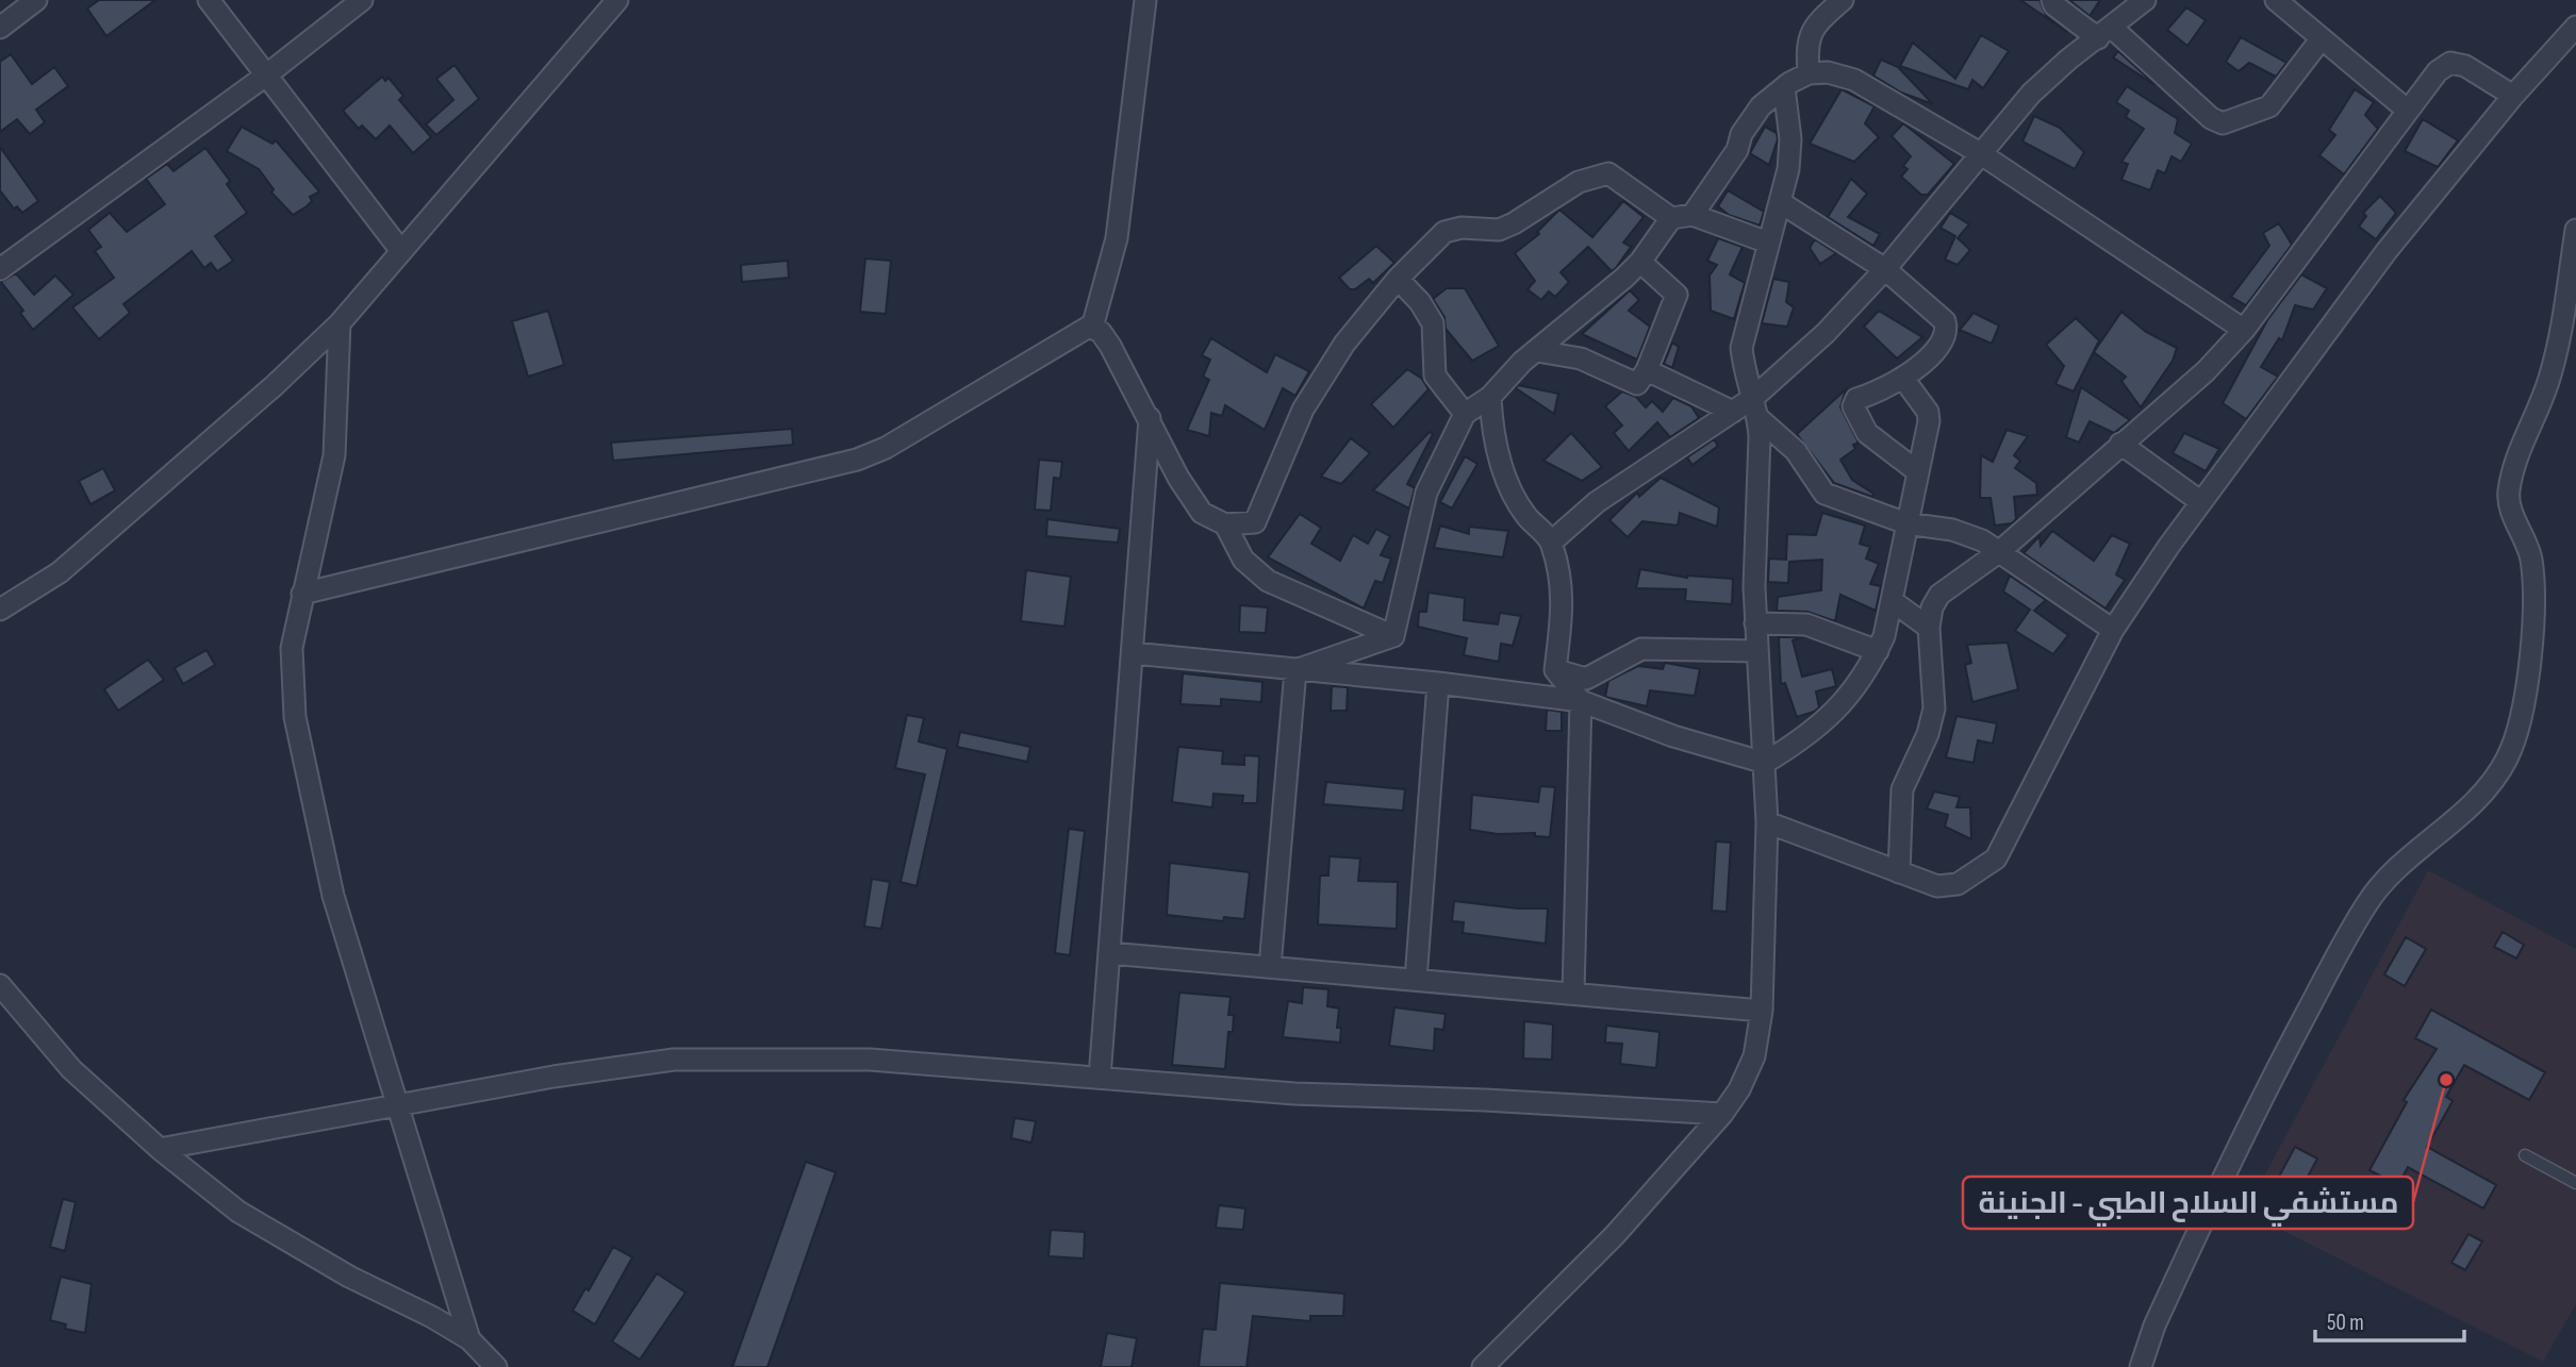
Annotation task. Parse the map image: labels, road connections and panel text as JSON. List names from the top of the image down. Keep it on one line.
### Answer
{"places":["مستشفي السلاح الطبي - الجنينة"],"scale_bar":"50 m"}
